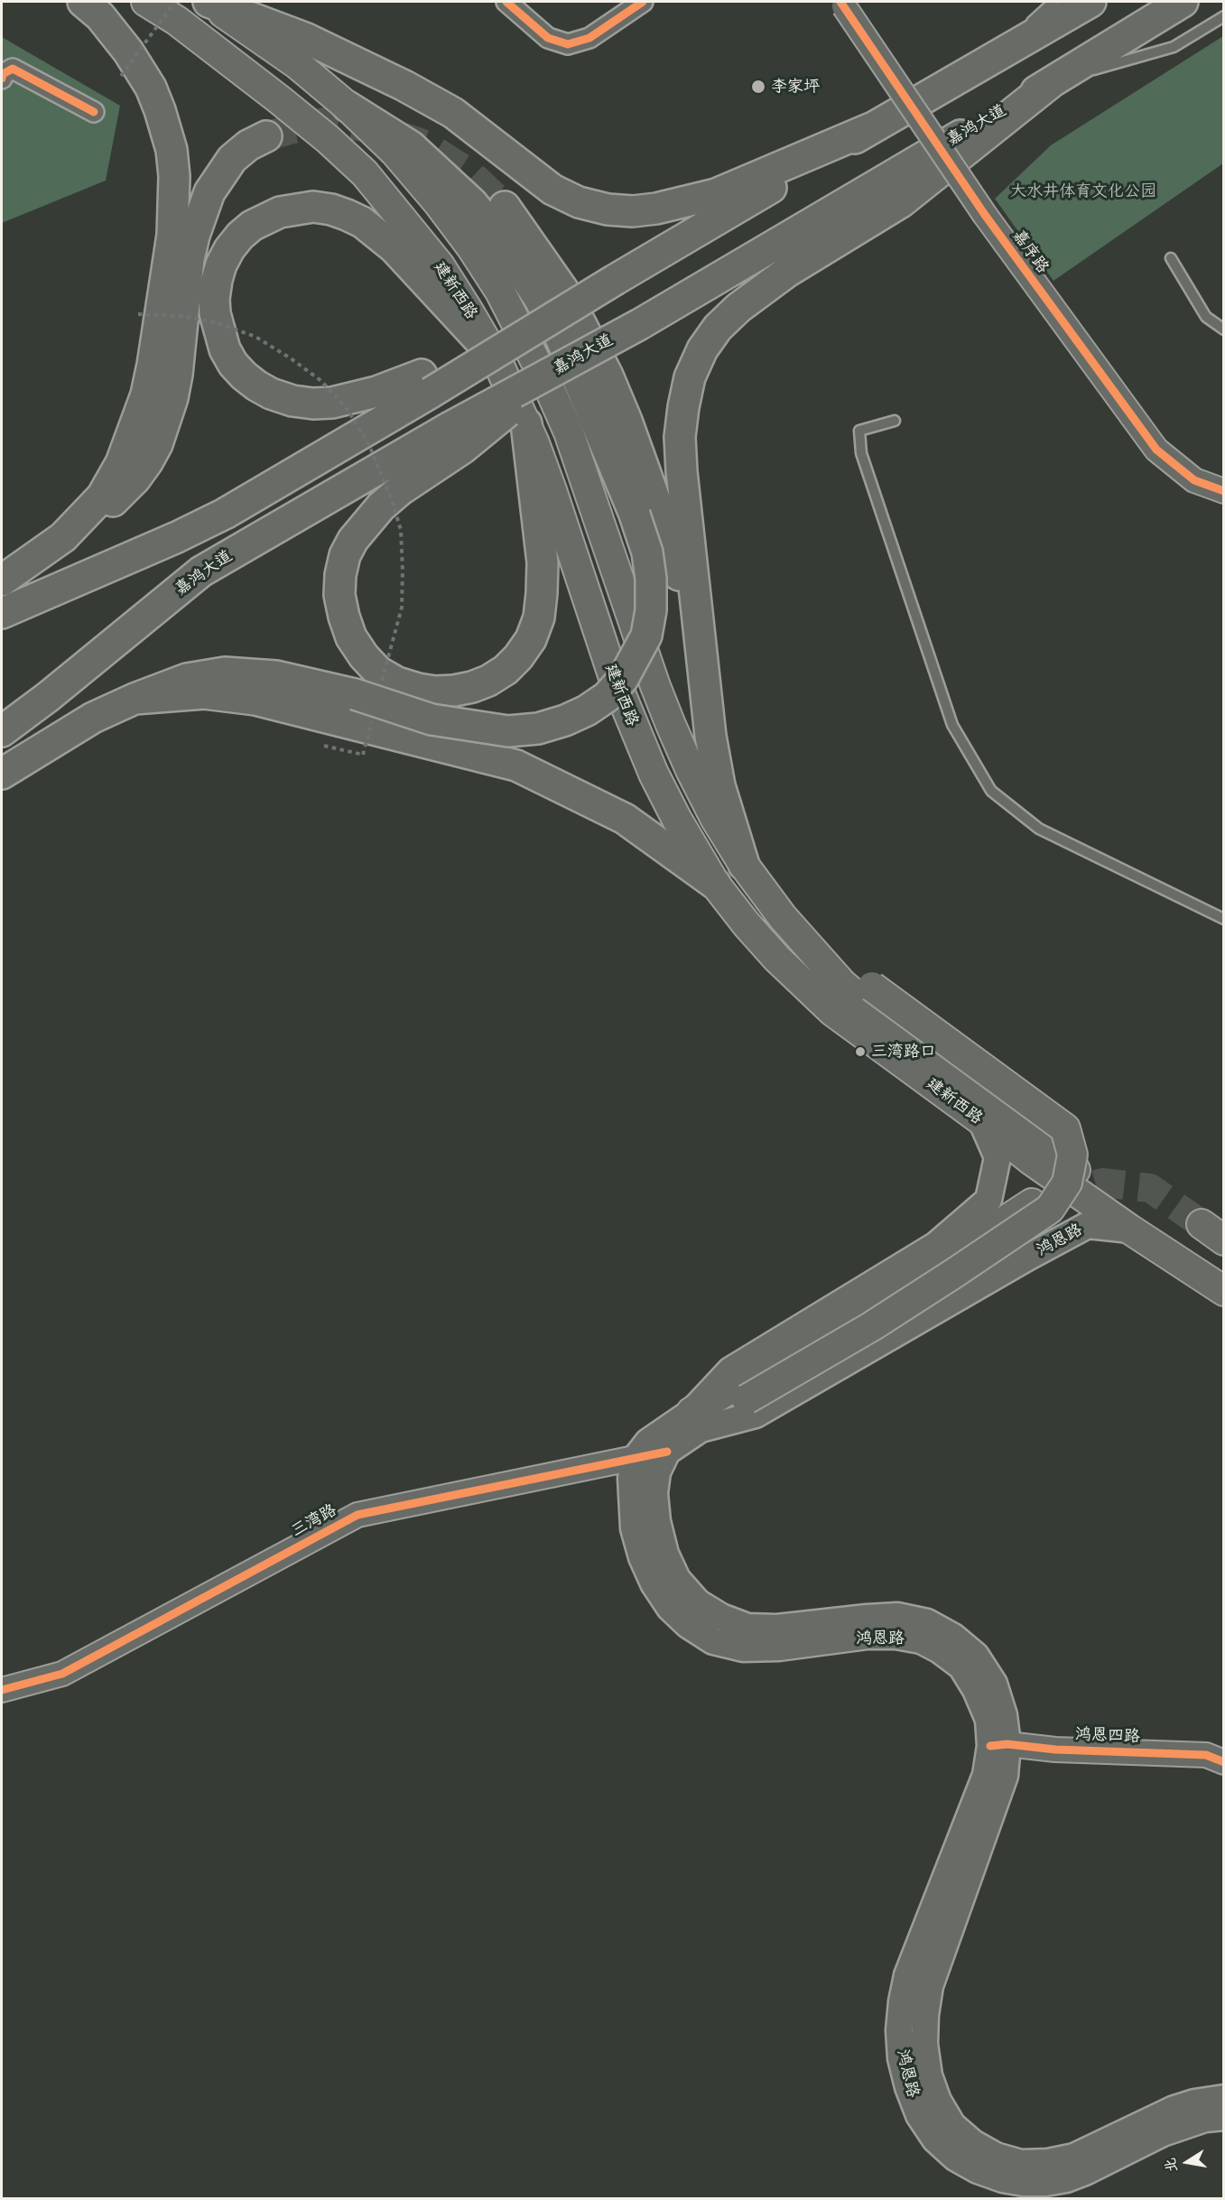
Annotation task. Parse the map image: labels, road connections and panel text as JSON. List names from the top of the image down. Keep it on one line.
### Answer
{"streets":{"highway":["嘉鸿大道"],"main road":["建新西路","鸿恩路"],"street":["嘉序路","三湾路","鸿恩四路"]},"crossings":[["建新西路","鸿恩路"],["鸿恩路","三湾路"],["鸿恩路","鸿恩四路"]],"parks":["大水井体育文化公园"],"places":["李家坪","三湾路口"],"north":"left"}
